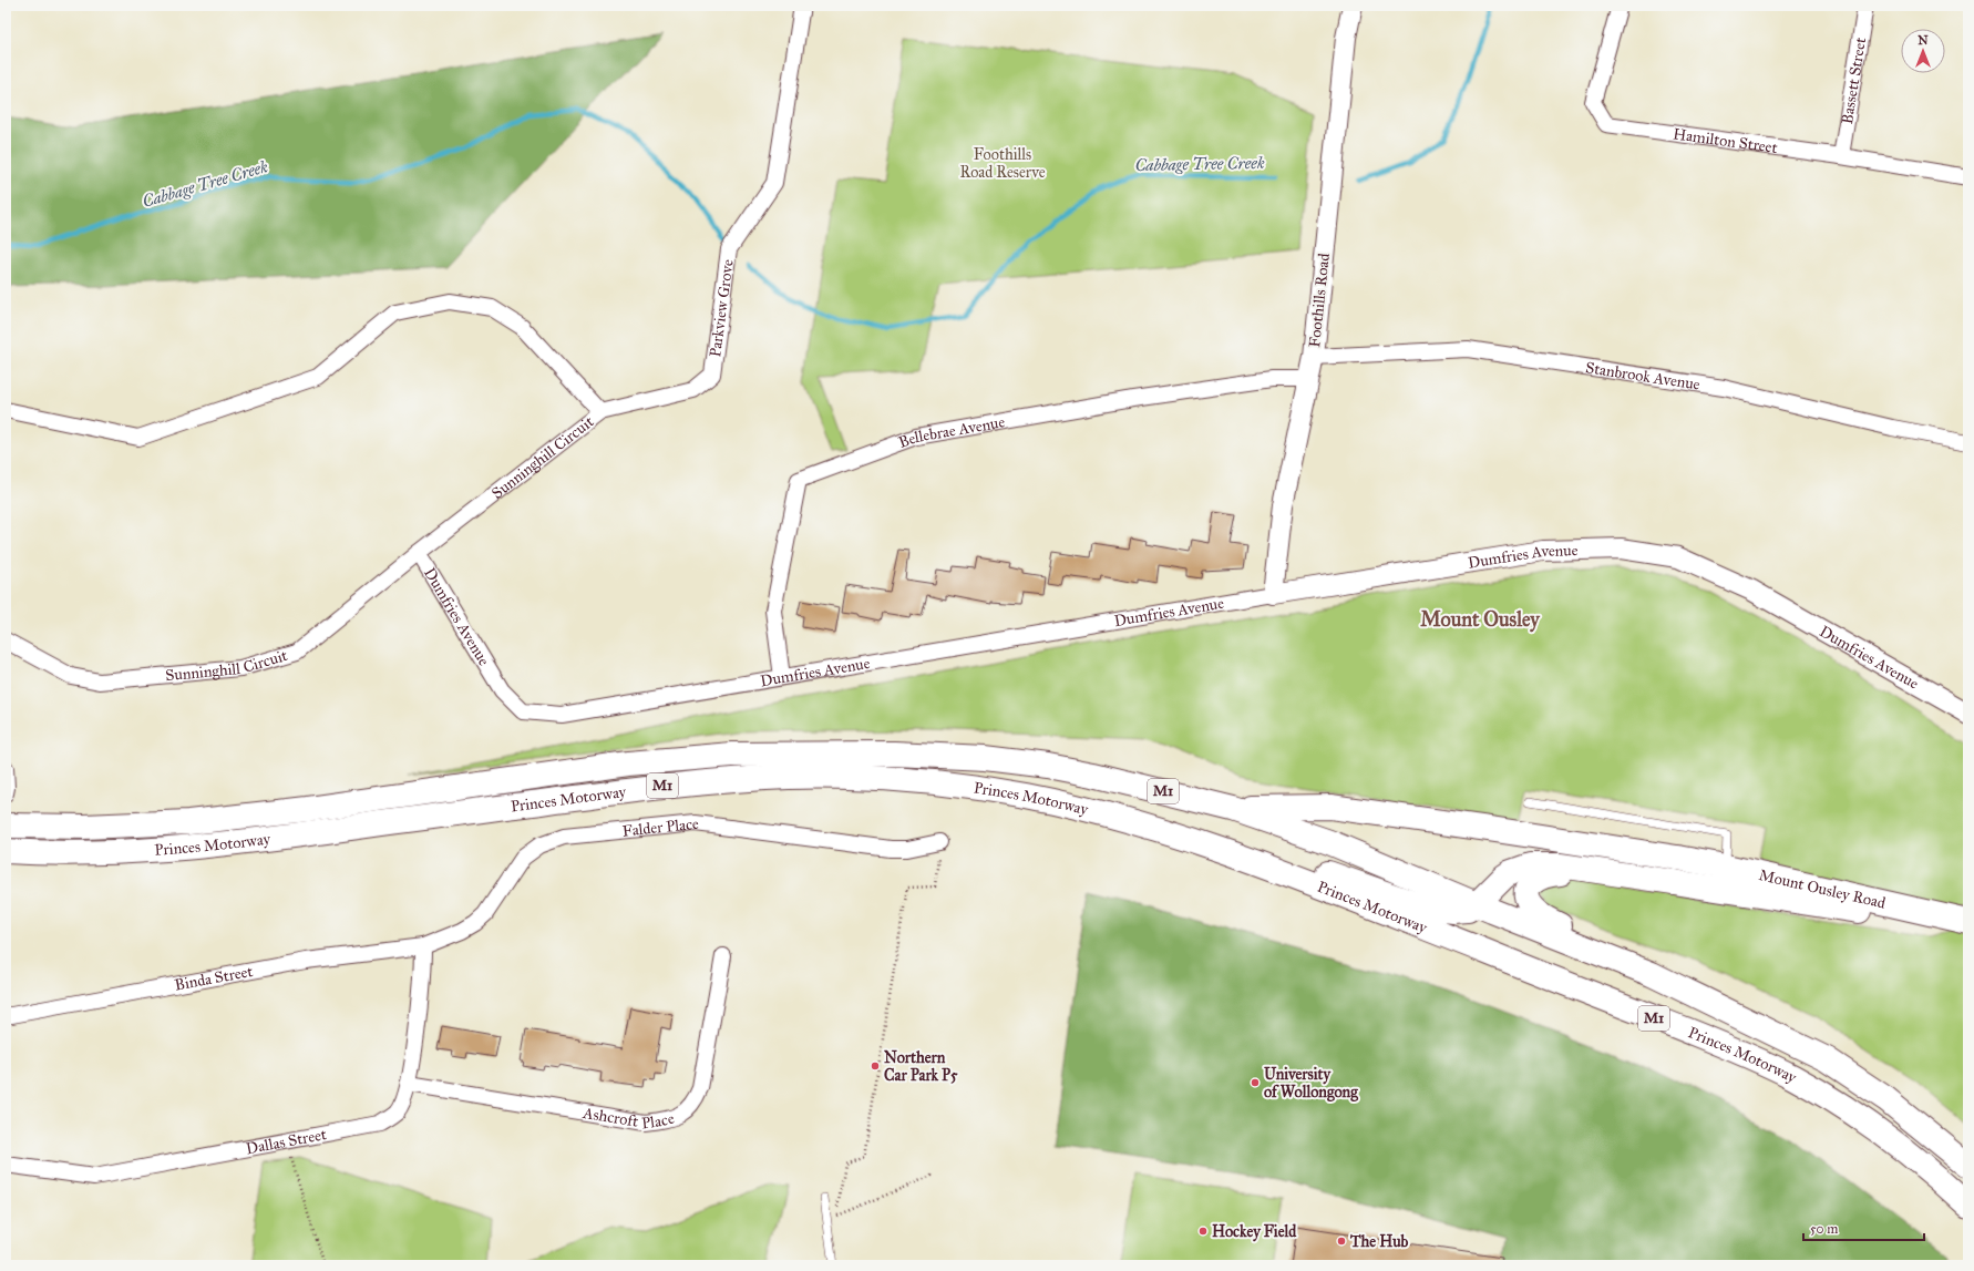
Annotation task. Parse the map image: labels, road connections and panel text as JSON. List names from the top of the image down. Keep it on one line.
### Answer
{"streets":{"main road":["M1","Princes Motorway","Mount Ousley Road"],"street":["Bassett Street","Hamilton Street","Foothills Road","Parkview Grove","Stanbrook Avenue","Bellebrae Avenue","Sunninghill Circuit","Dumfries Avenue","Falder Place","Binda Street","Ashcroft Place","Dallas Street"]},"crossings":[["Bassett Street","Hamilton Street"],["Foothills Road","Stanbrook Avenue"],["Foothills Road","Bellebrae Avenue"],["Foothills Road","Dumfries Avenue"],["Parkview Grove","Sunninghill Circuit"],["Bellebrae Avenue","Dumfries Avenue"],["Sunninghill Circuit","Dumfries Avenue"],["Princes Motorway","Mount Ousley Road"],["Falder Place","Binda Street"],["Falder Place","Dallas Street"],["Binda Street","Dallas Street"],["Ashcroft Place","Dallas Street"]],"districts":["Mount Ousley"],"water":["Cabbage Tree Creek"],"parks":["Foothills Road Reserve"],"places":["Northern Car Park P5","University of Wollongong","Hockey Field","The Hub"],"scale_bar":"50 m","north":"top"}
